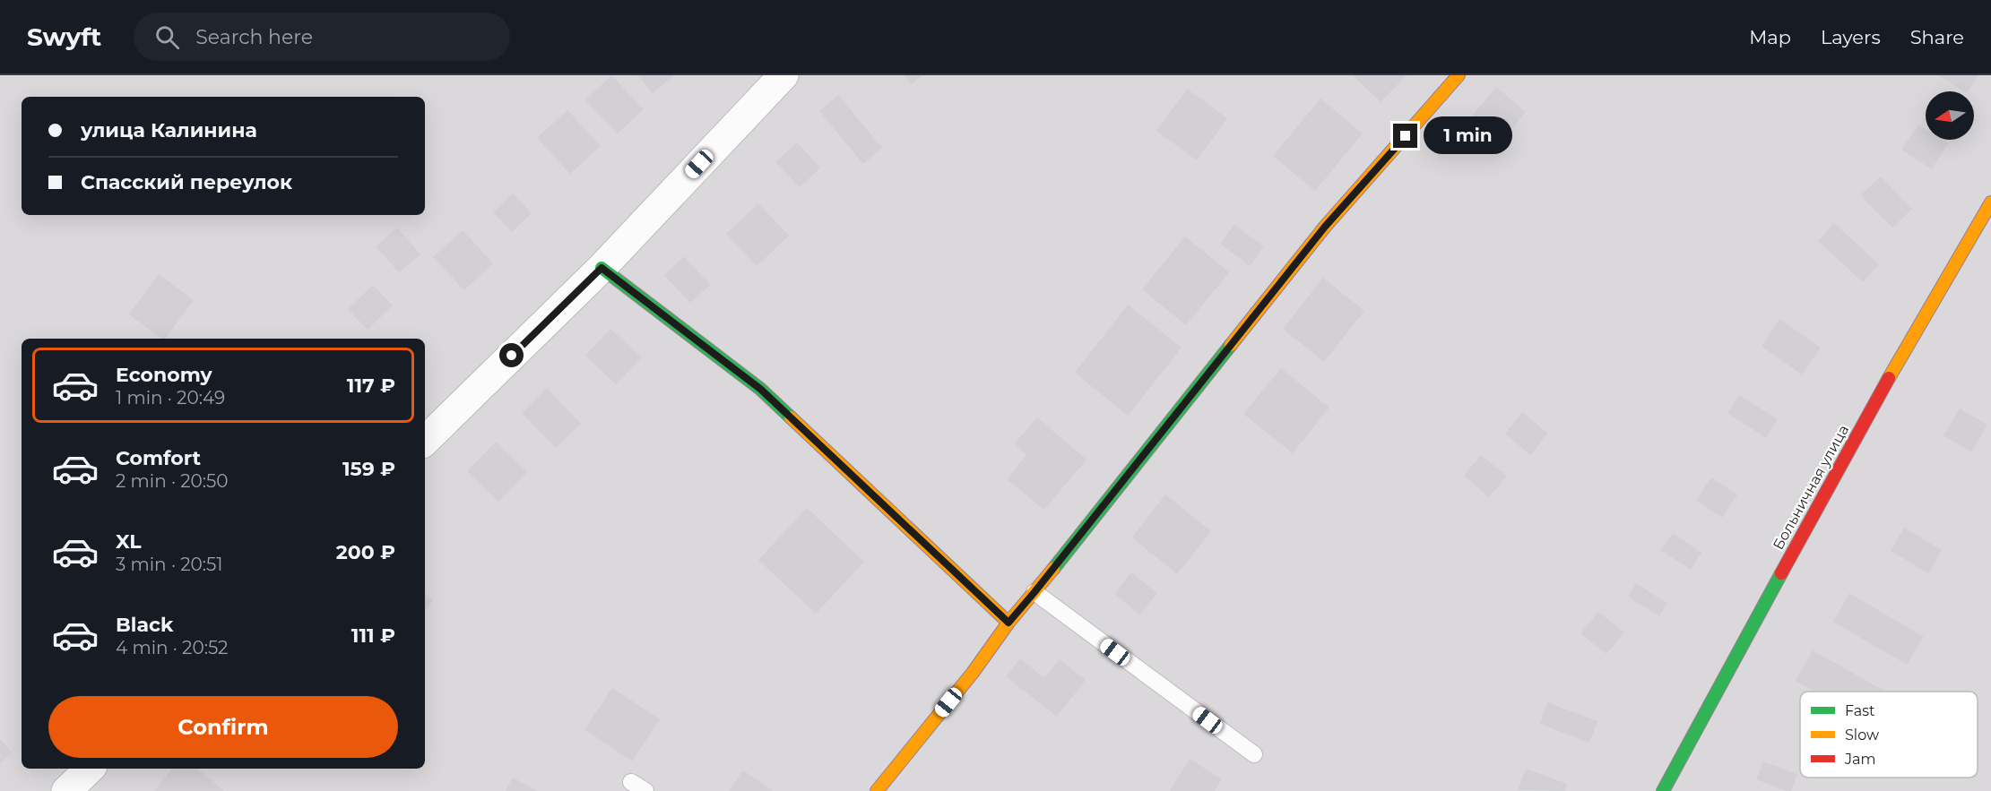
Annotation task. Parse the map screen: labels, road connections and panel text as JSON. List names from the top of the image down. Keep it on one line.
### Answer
{"streets":{"street":["Больничная улица"]},"legend":["Fast","Slow","Jam"],"north":"left","page":{"header":"Swyft","search":"Search here","nav":["Map","Layers","Share"],"banner":["улица Калинина","Спасский переулок"],"bubble":"1 min","list":[{"name":"Economy","note":"1 min · 20:49","value":"117 ₽"},{"name":"Comfort","note":"2 min · 20:50","value":"159 ₽"},{"name":"XL","note":"3 min · 20:51","value":"200 ₽"},{"name":"Black","note":"4 min · 20:52","value":"111 ₽"}],"buttons":"Confirm"}}
